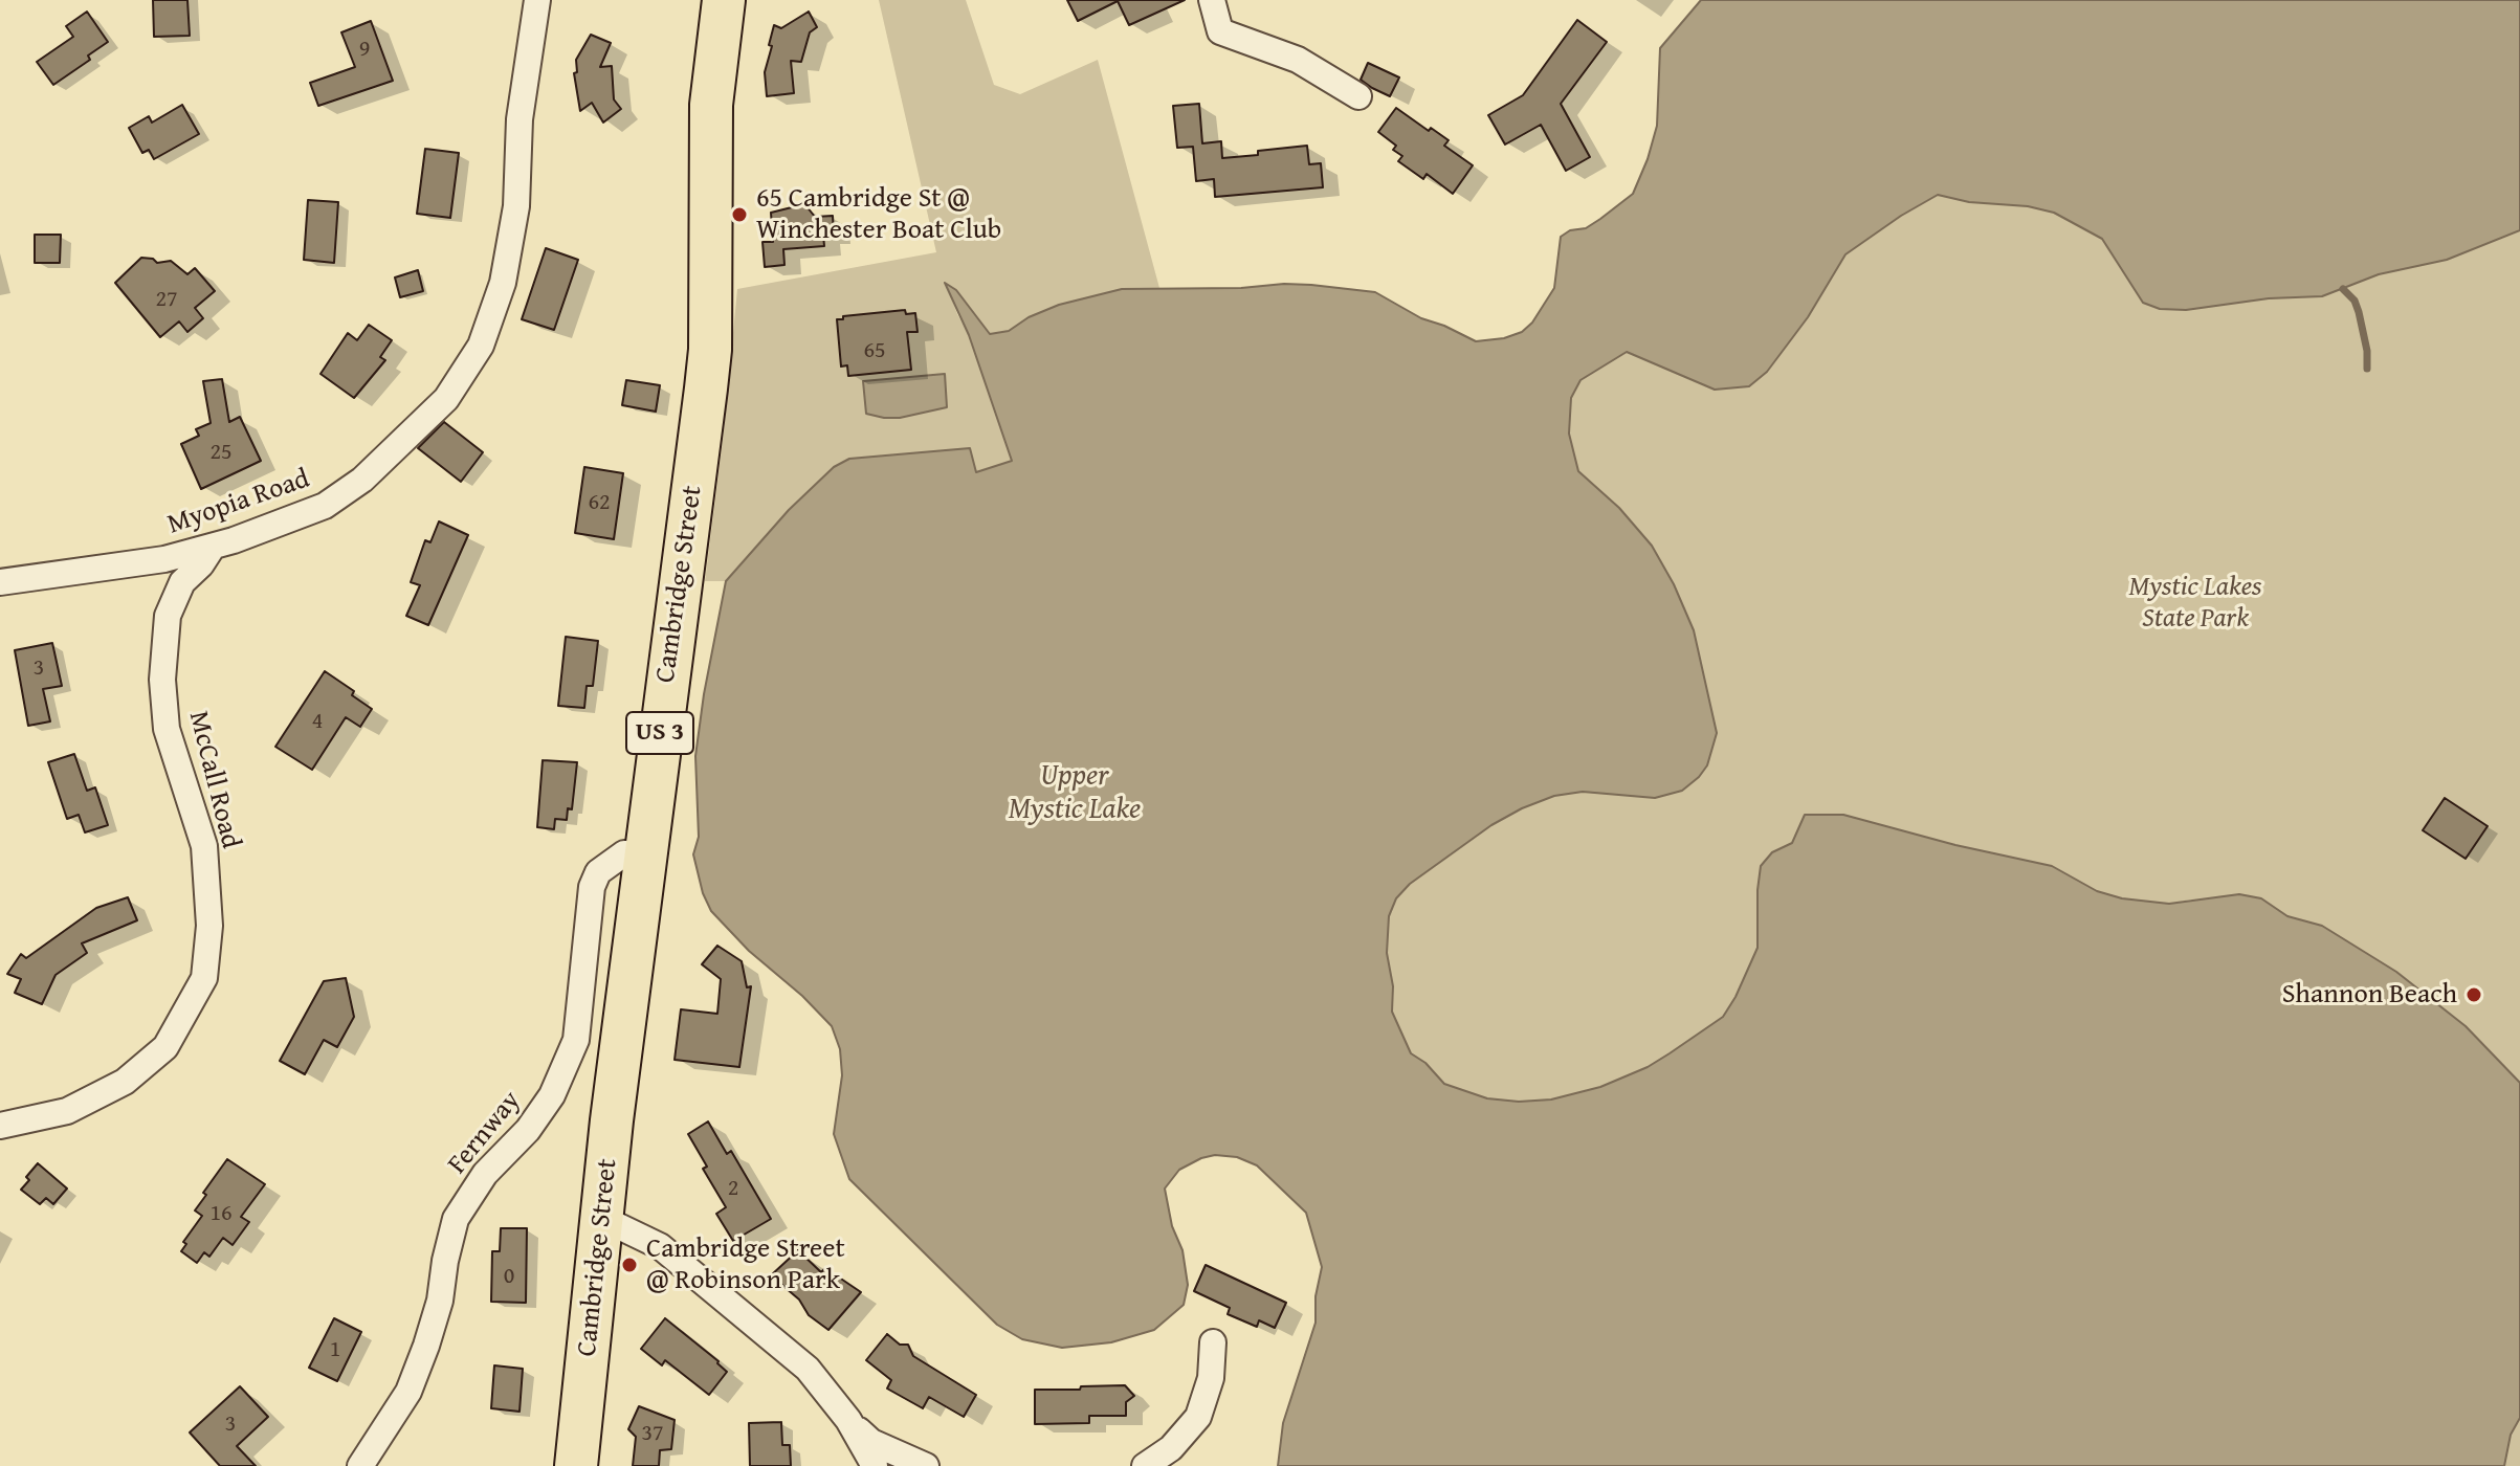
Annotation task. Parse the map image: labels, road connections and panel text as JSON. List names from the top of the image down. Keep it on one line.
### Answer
{"streets":{"highway":["Cambridge Street","US 3"],"street":["Myopia Road","McCall Road","Fernway"]},"crossings":[["Myopia Road","McCall Road"],["Cambridge Street","Fernway"]],"water":["Upper Mystic Lake"],"parks":["Mystic Lakes State Park"],"places":["65 Cambridge St @ Winchester Boat Club","Shannon Beach","Cambridge Street @ Robinson Park"],"house_numbers":["9","27","65","25","62","3","4","2","16","0","1","3","37"]}
